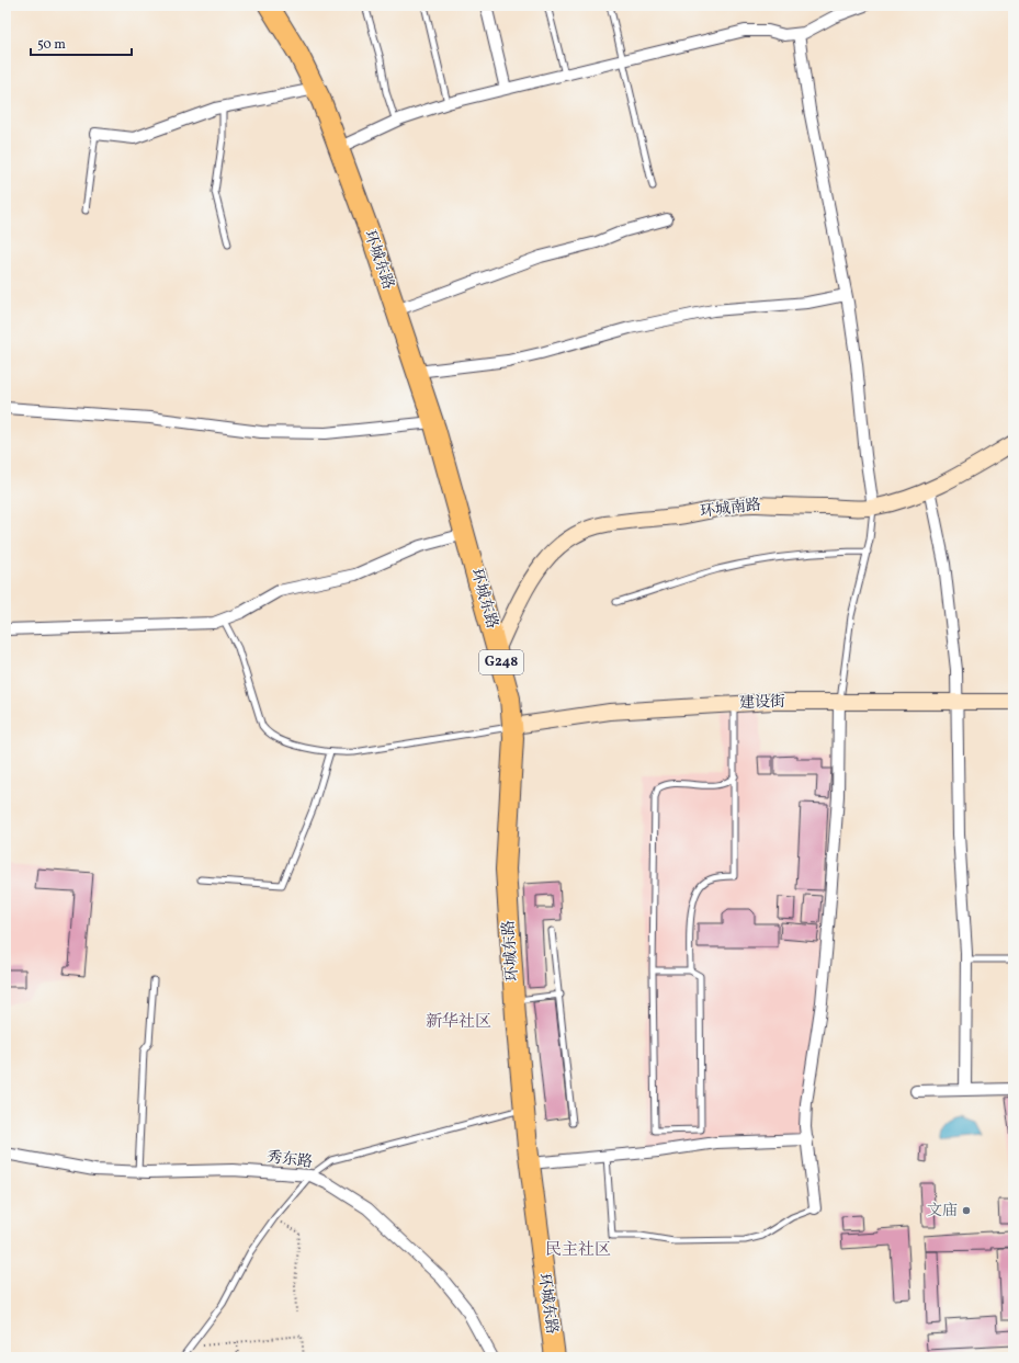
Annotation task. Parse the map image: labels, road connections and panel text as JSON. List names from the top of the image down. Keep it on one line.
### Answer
{"streets":{"highway":["环城东路","G248"],"street":["环城南路","建设街","秀东路"]},"crossings":[["环城东路","环城南路"],["环城东路","建设街"]],"districts":["新华社区","民主社区"],"places":["文庙"],"scale_bar":"50 m"}
